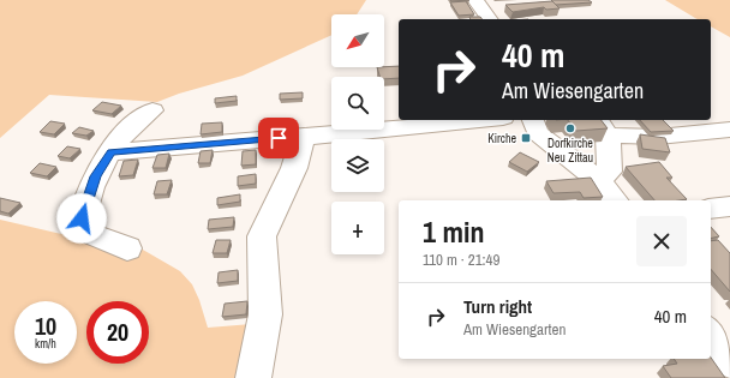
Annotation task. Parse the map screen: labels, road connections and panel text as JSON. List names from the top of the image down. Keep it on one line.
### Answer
{"places":{"other":["Dorfkirche Neu Zittau"],"transit":["Kirche"]},"north":"bottom left","page":{"map_buttons":"+","turn":["40 m","Am Wiesengarten"],"heading":["1 min","110 m · 21:49"],"list":[{"name":"Turn right","note":"Am Wiesengarten","value":"40 m"}],"speed":"10 km/h","limit":"20"}}
